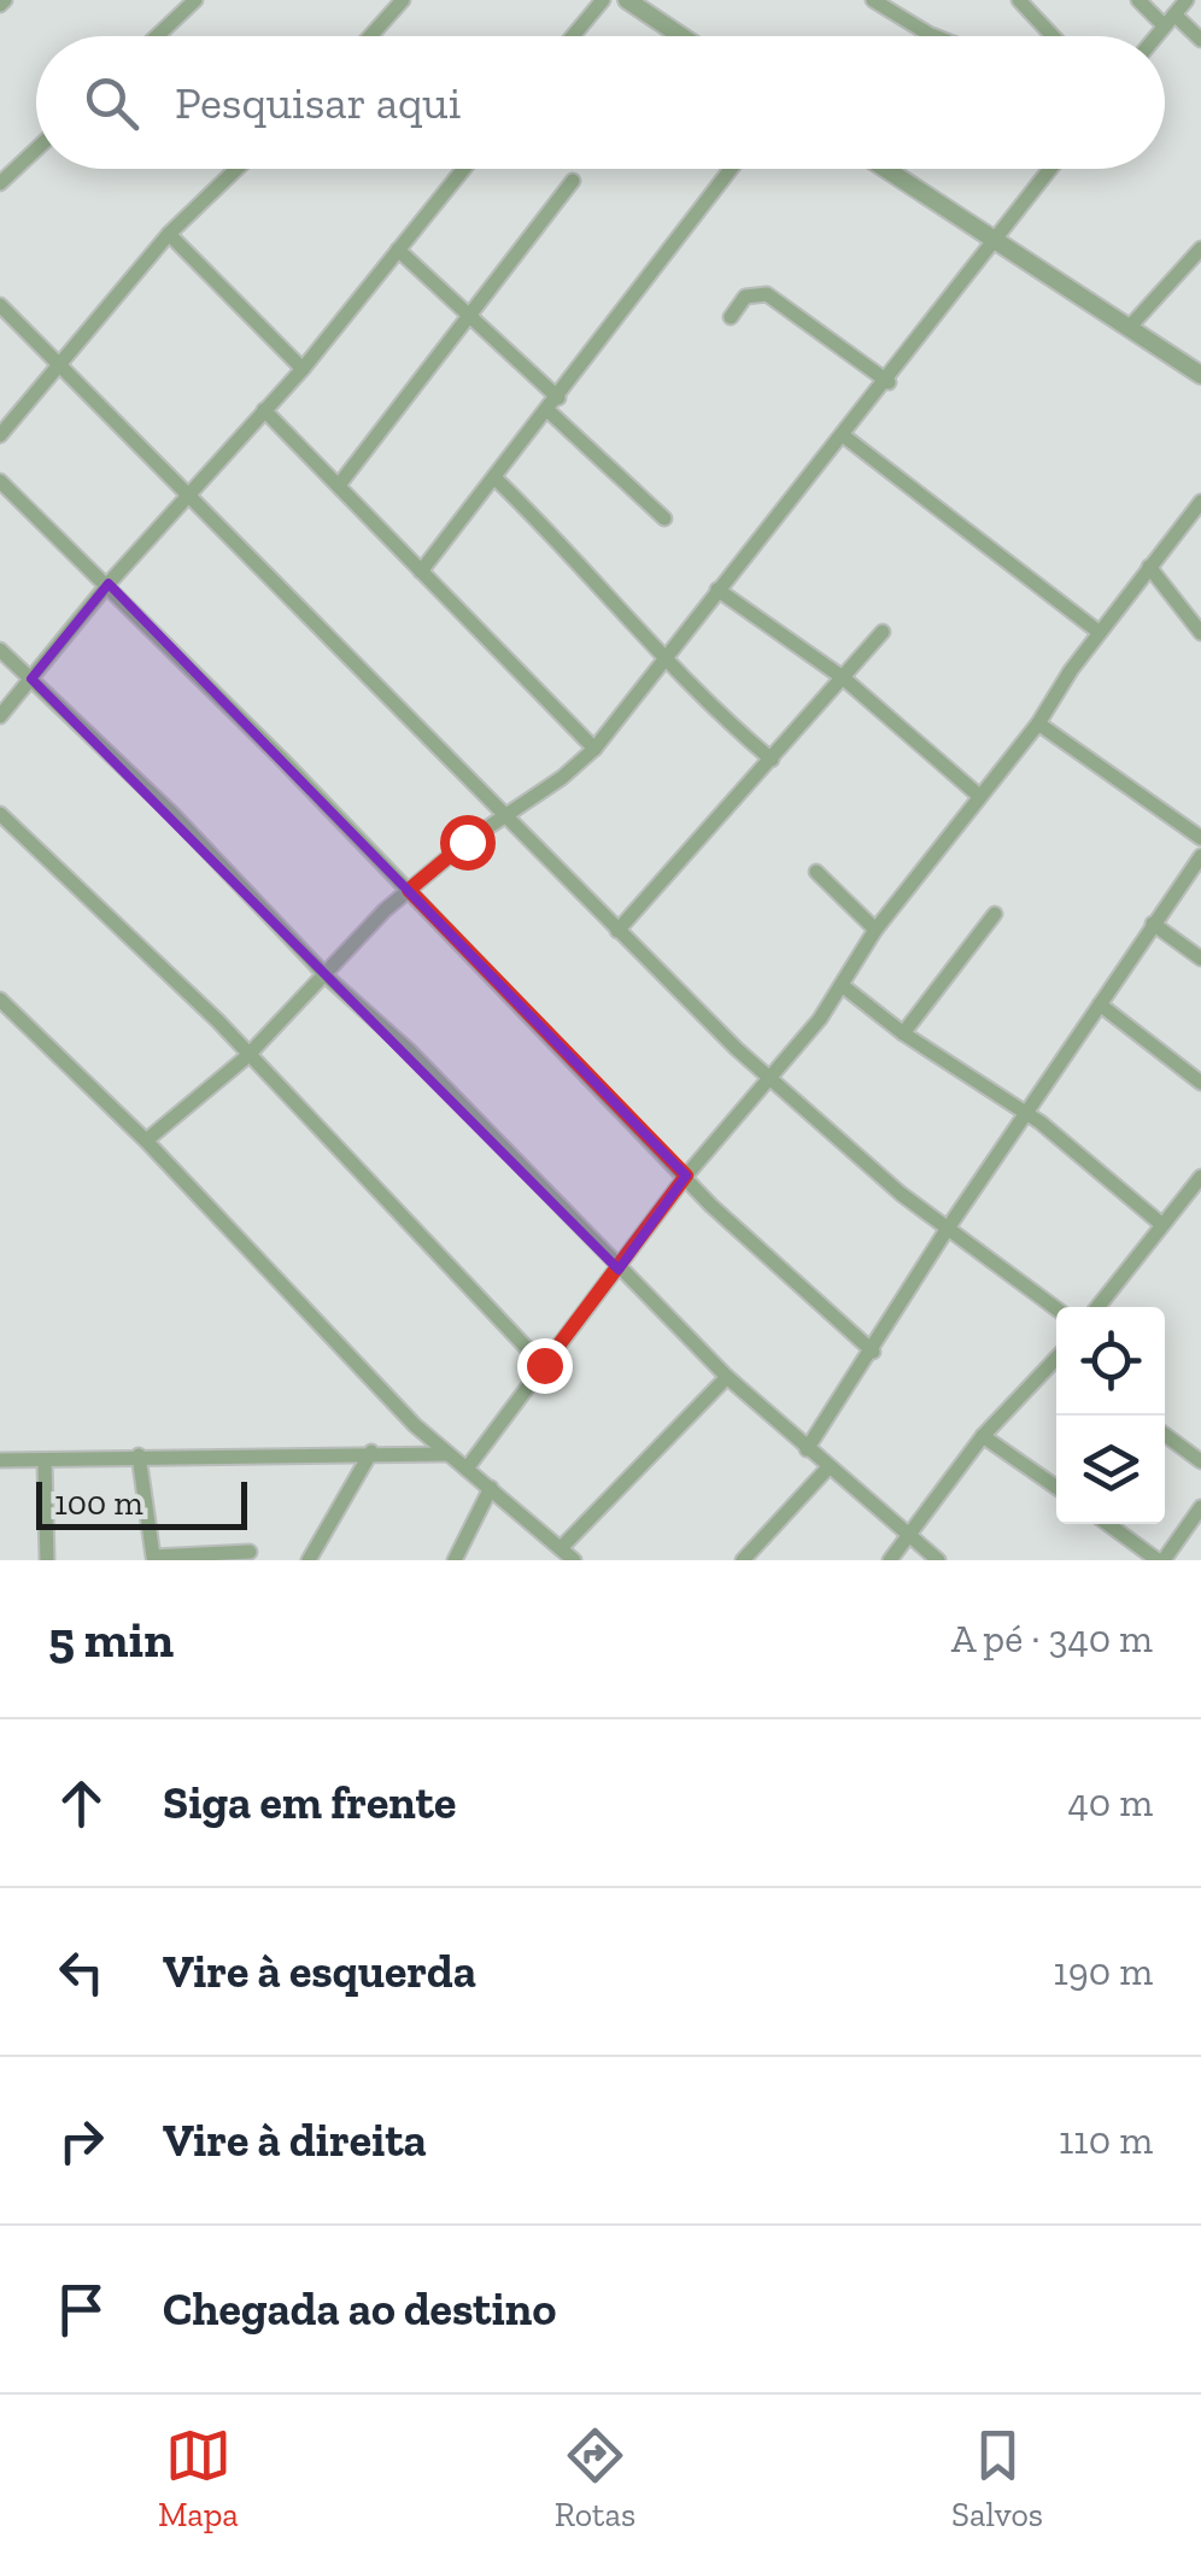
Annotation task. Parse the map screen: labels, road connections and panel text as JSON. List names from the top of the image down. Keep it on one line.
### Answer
{"scale_bar":"100 m","page":{"search":"Pesquisar aqui","scale":"100 m","heading":["5 min","A pé · 340 m"],"list":[["Siga em frente","40 m"],["Vire à esquerda","190 m"],["Vire à direita","110 m"],"Chegada ao destino"],"nav":["Mapa","Rotas","Salvos"]}}
